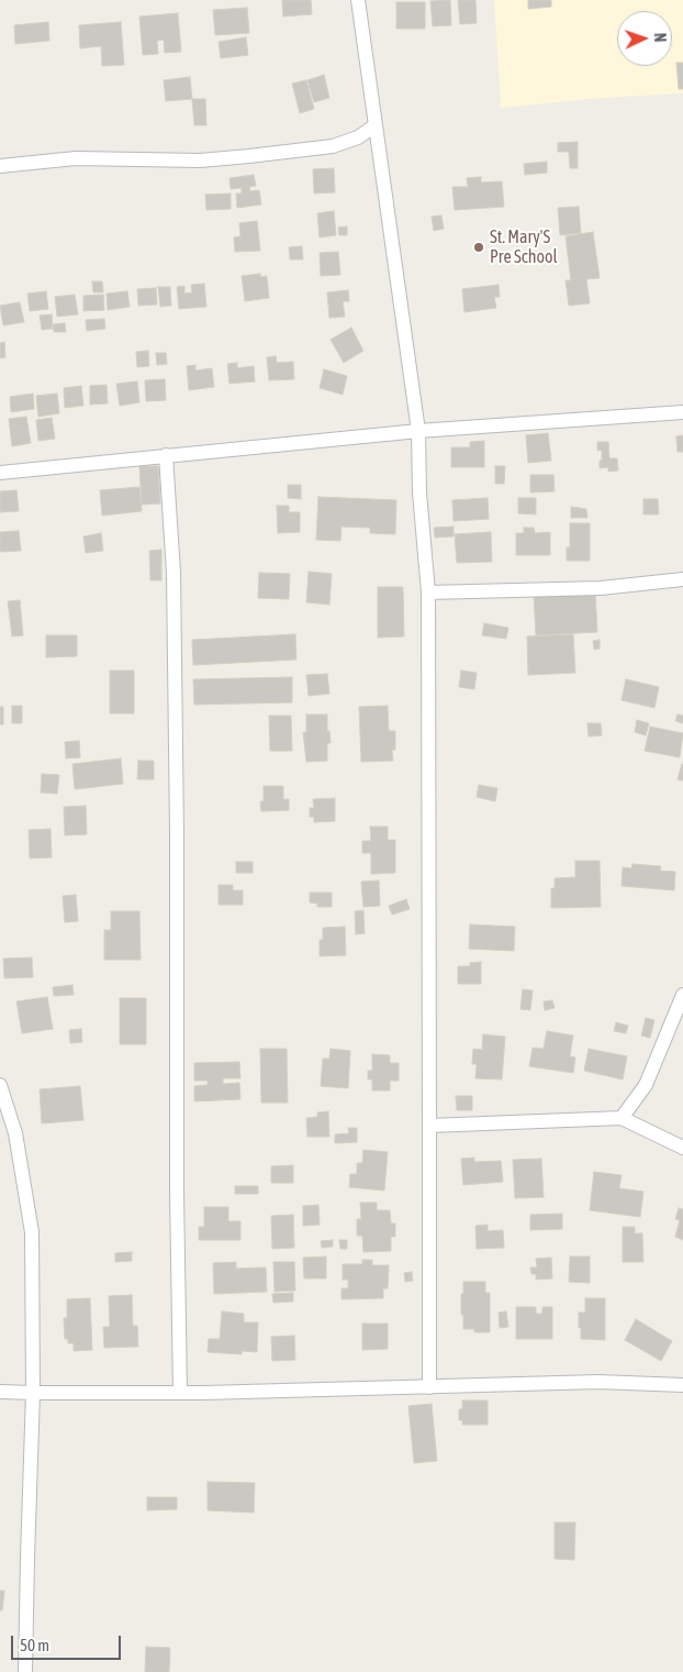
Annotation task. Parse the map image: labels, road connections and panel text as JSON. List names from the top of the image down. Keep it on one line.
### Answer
{"places":["St. Mary'S Pre School"],"scale_bar":"50 m","north":"right"}
